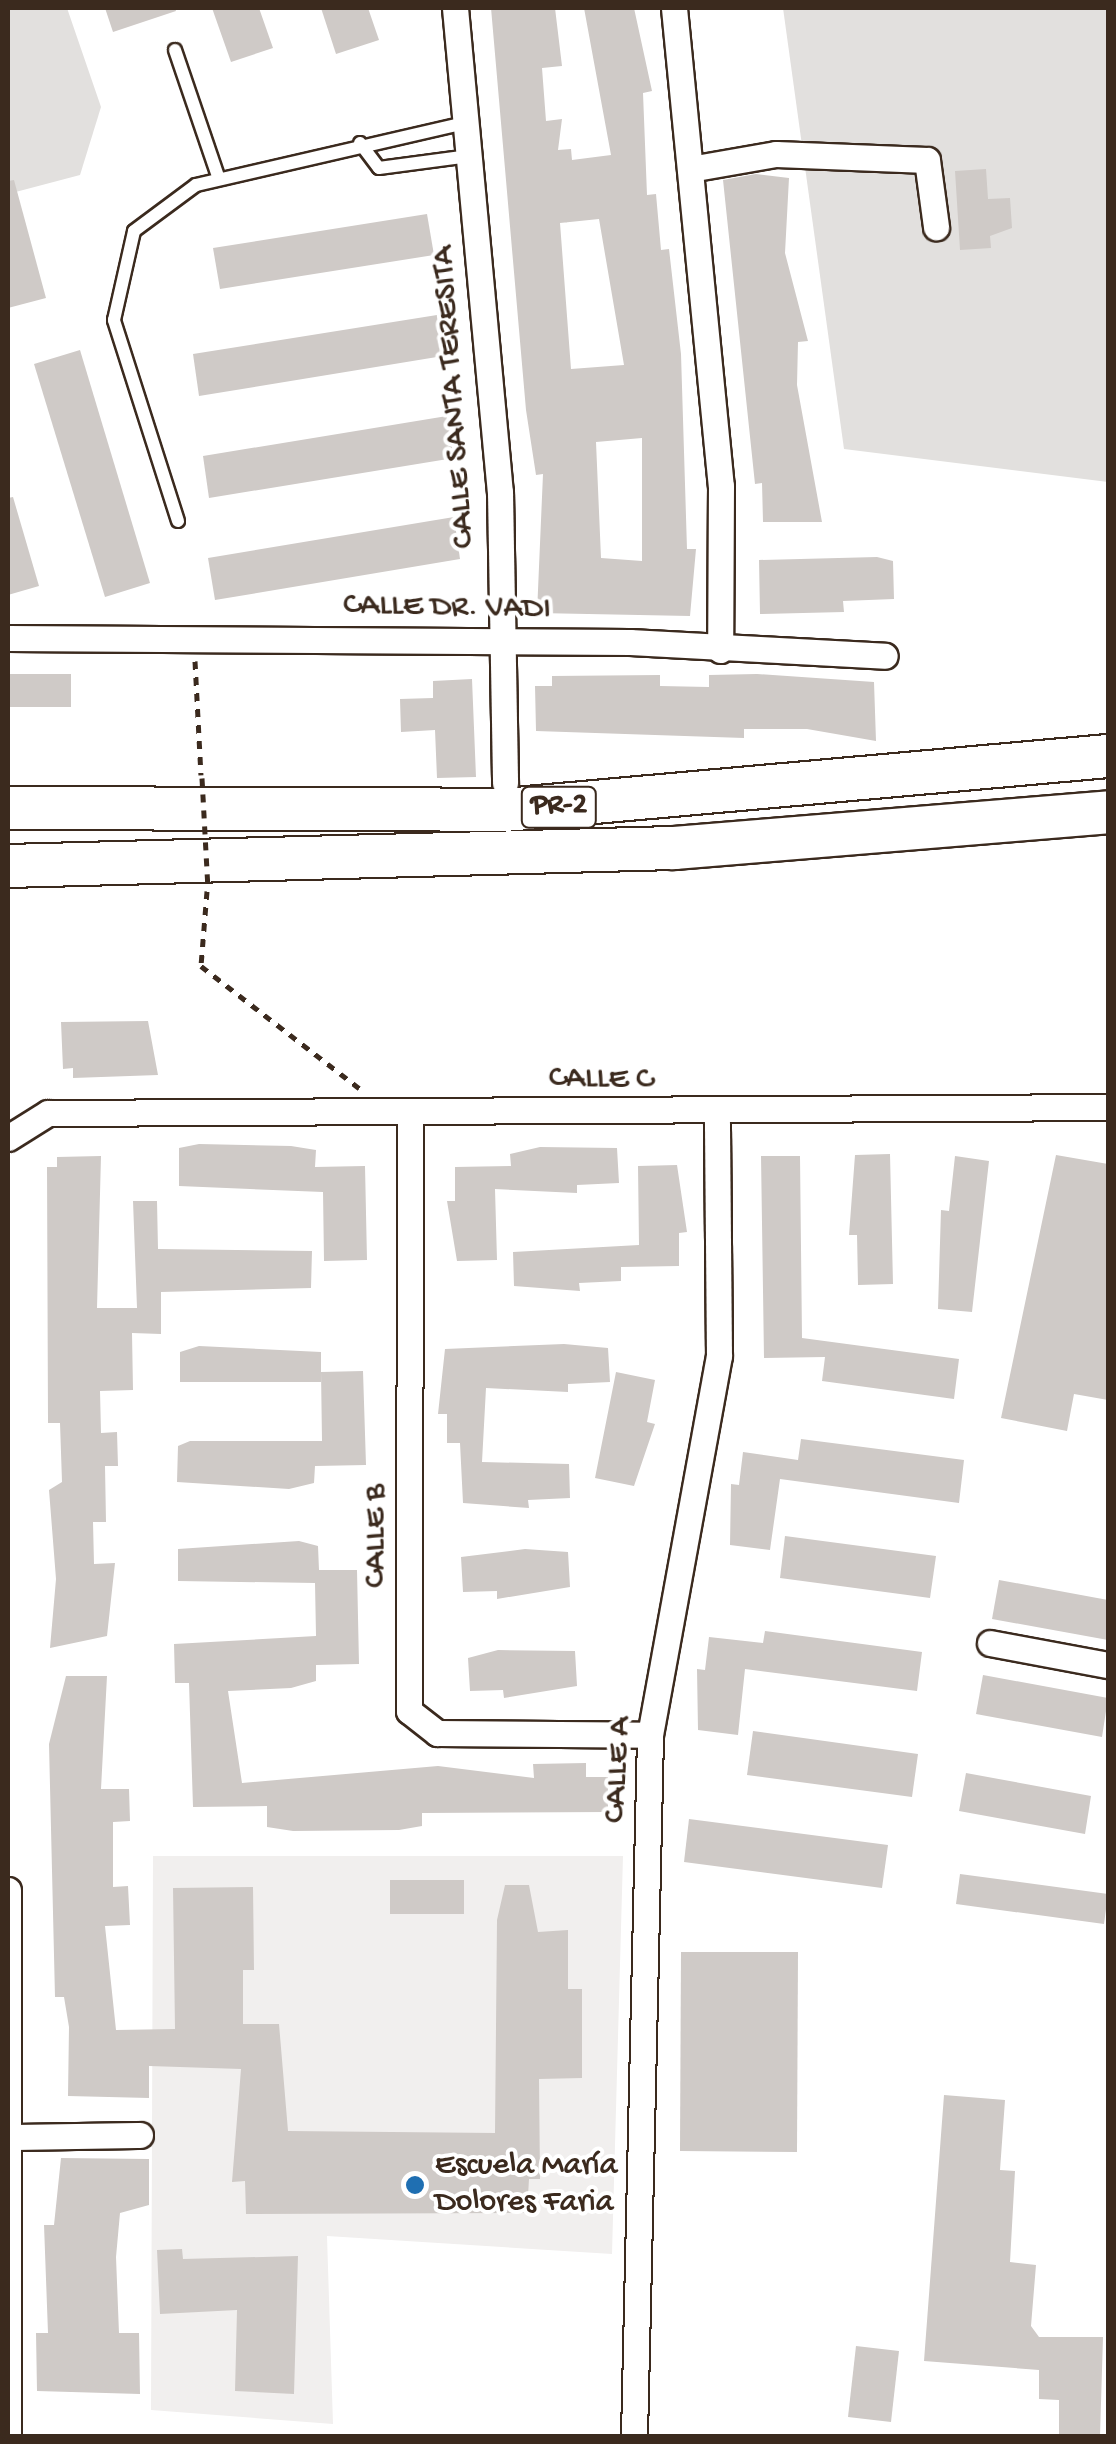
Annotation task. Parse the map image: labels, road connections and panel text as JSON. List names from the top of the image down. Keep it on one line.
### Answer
{"streets":{"highway":["PR-2"],"street":["CALLE SANTA TERESITA","CALLE DR. VADI","CALLE C","CALLE B","CALLE A"]},"crossings":[["CALLE SANTA TERESITA","CALLE DR. VADI"],["CALLE C","CALLE B"],["CALLE C","CALLE A"],["CALLE B","CALLE A"]],"places":["Escuela María Dolores Faria"]}
